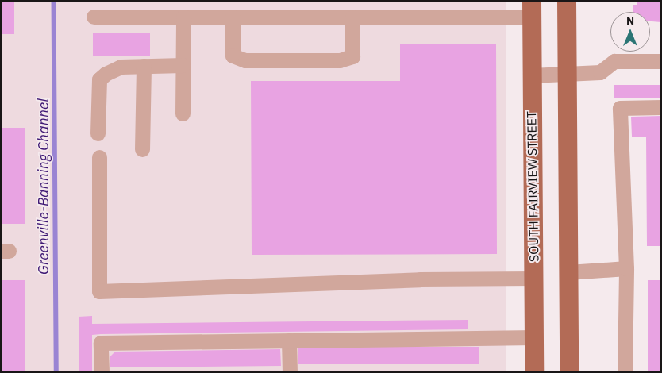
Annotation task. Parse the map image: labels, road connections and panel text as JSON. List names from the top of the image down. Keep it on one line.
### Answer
{"streets":{"main road":["SOUTH FAIRVIEW STREET"]},"water":["Greenville-Banning Channel"],"north":"top"}
